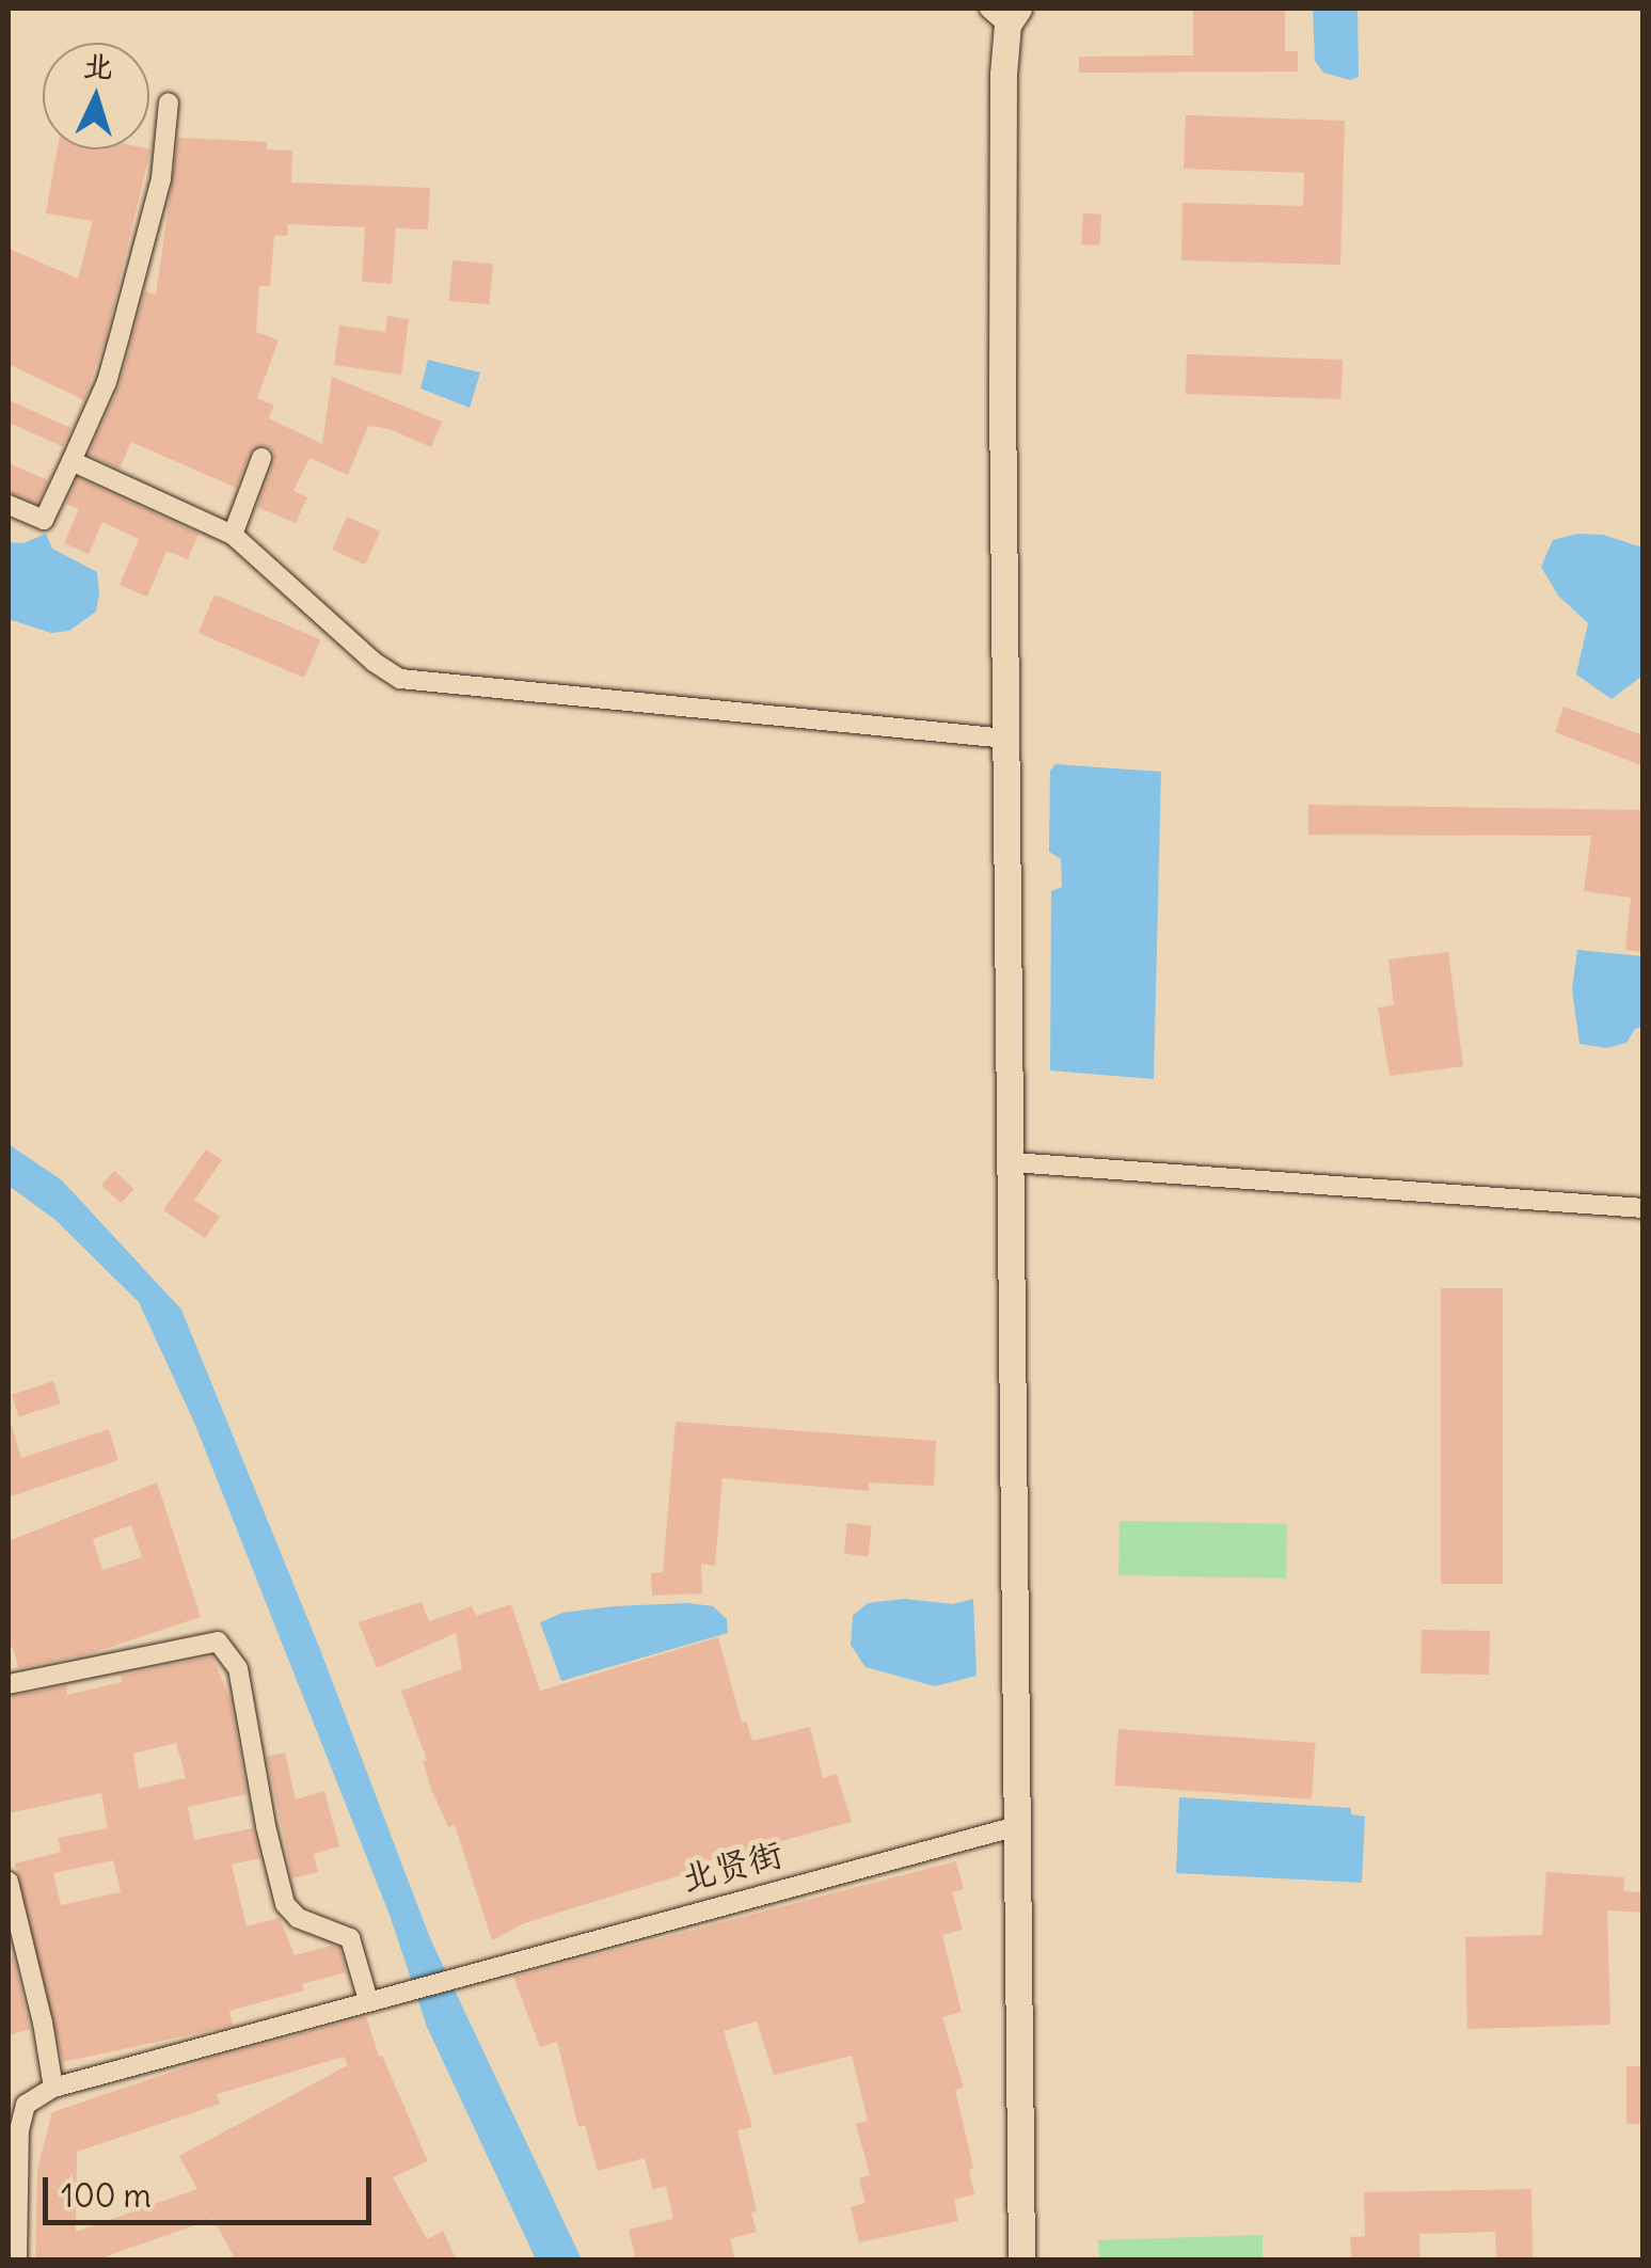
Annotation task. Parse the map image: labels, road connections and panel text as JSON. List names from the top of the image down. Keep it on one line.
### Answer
{"streets":{"street":["北贤街"]},"scale_bar":"100 m","north":"top"}
